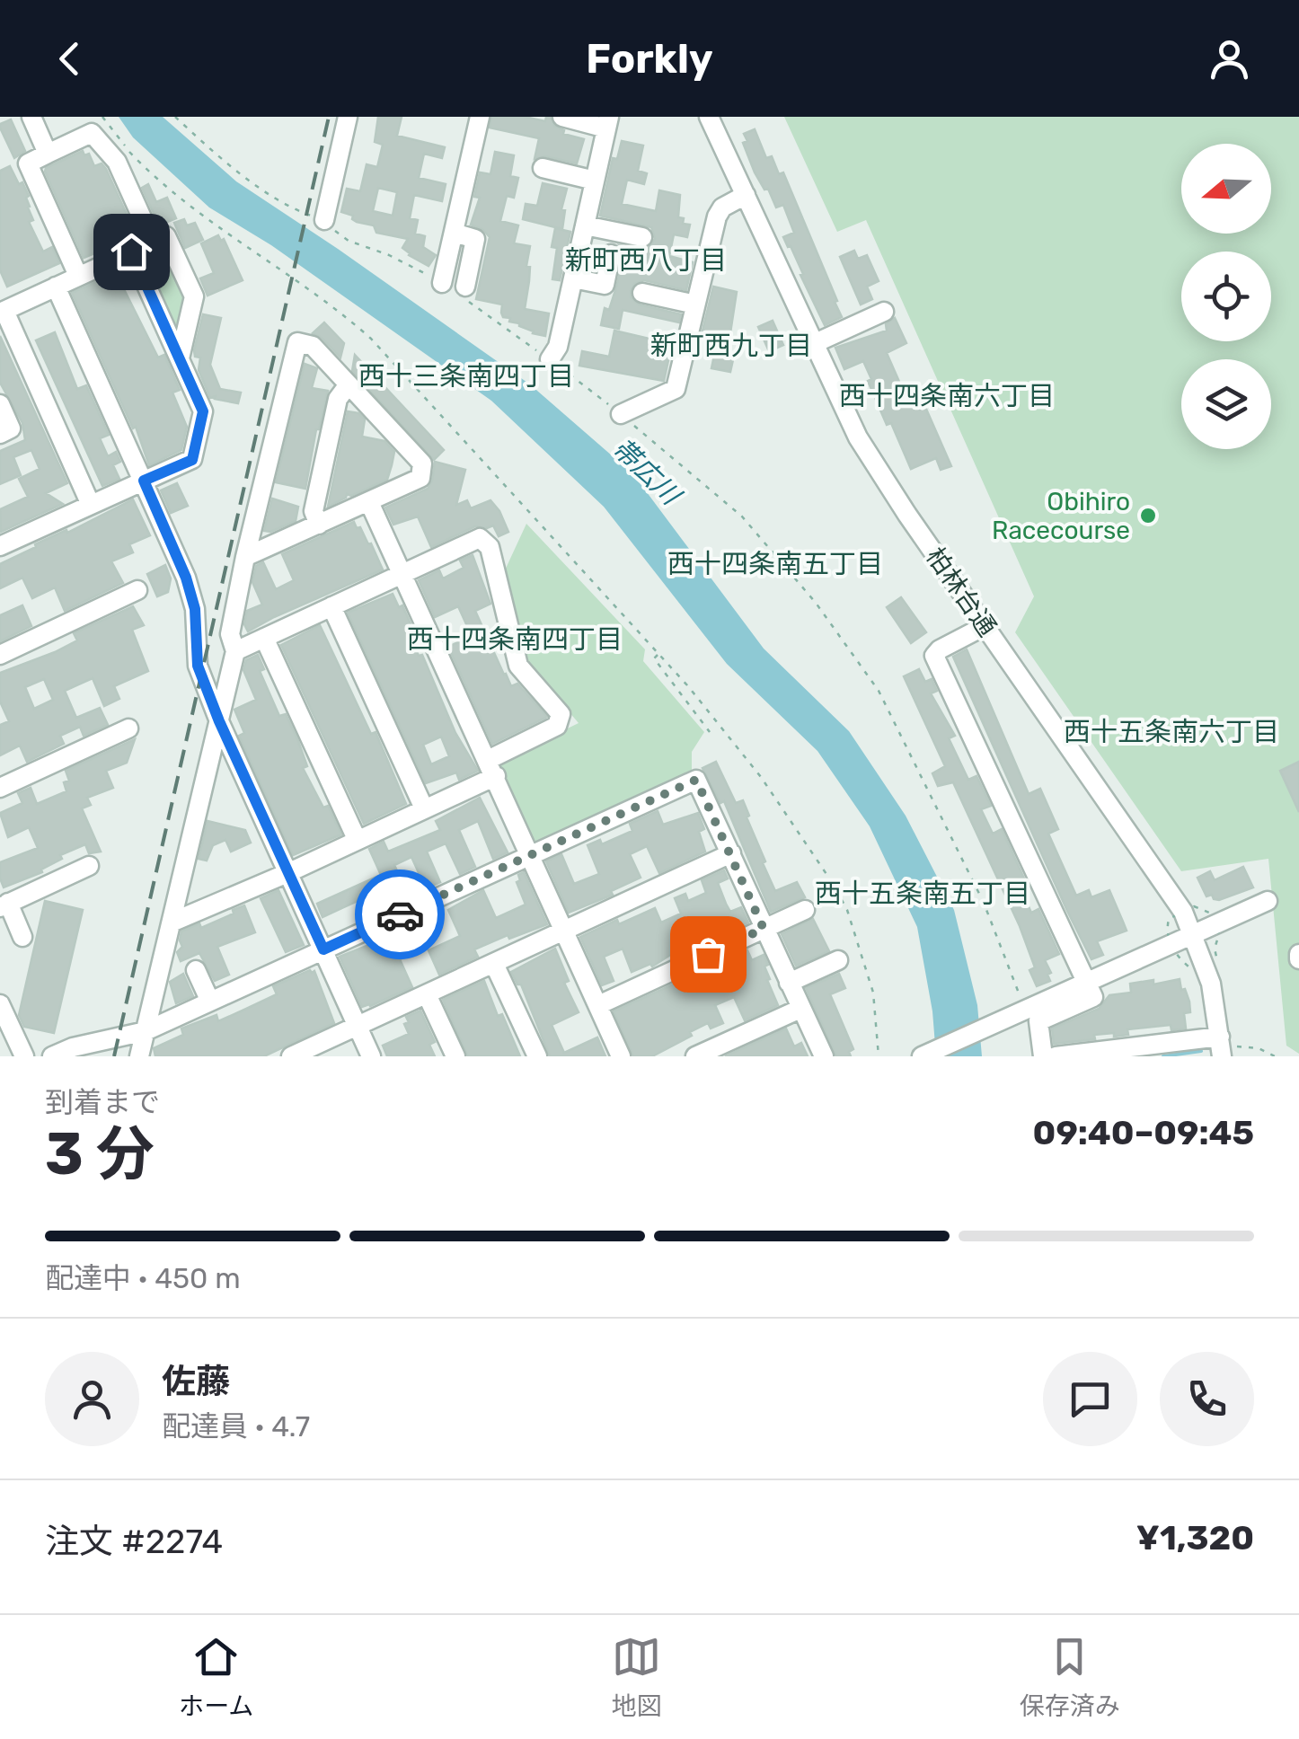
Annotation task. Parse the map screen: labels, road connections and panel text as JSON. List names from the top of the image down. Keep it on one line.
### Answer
{"streets":{"street":["柏林台通"]},"districts":["新町西八丁目","新町西九丁目","西十三条南四丁目","西十四条南六丁目","西十四条南五丁目","西十四条南四丁目","西十五条南六丁目","西十五条南五丁目"],"water":["帯広川"],"places":["Obihiro Racecourse"],"north":"left","page":{"header":"Forkly","heading":["3 分","到着まで","09:40–09:45"],"panel":["佐藤","配達員 · 4.7","注文 #2274","¥1,320"],"bar":"配達中 · 450 m","tabs":["ホーム","地図","保存済み"]}}
